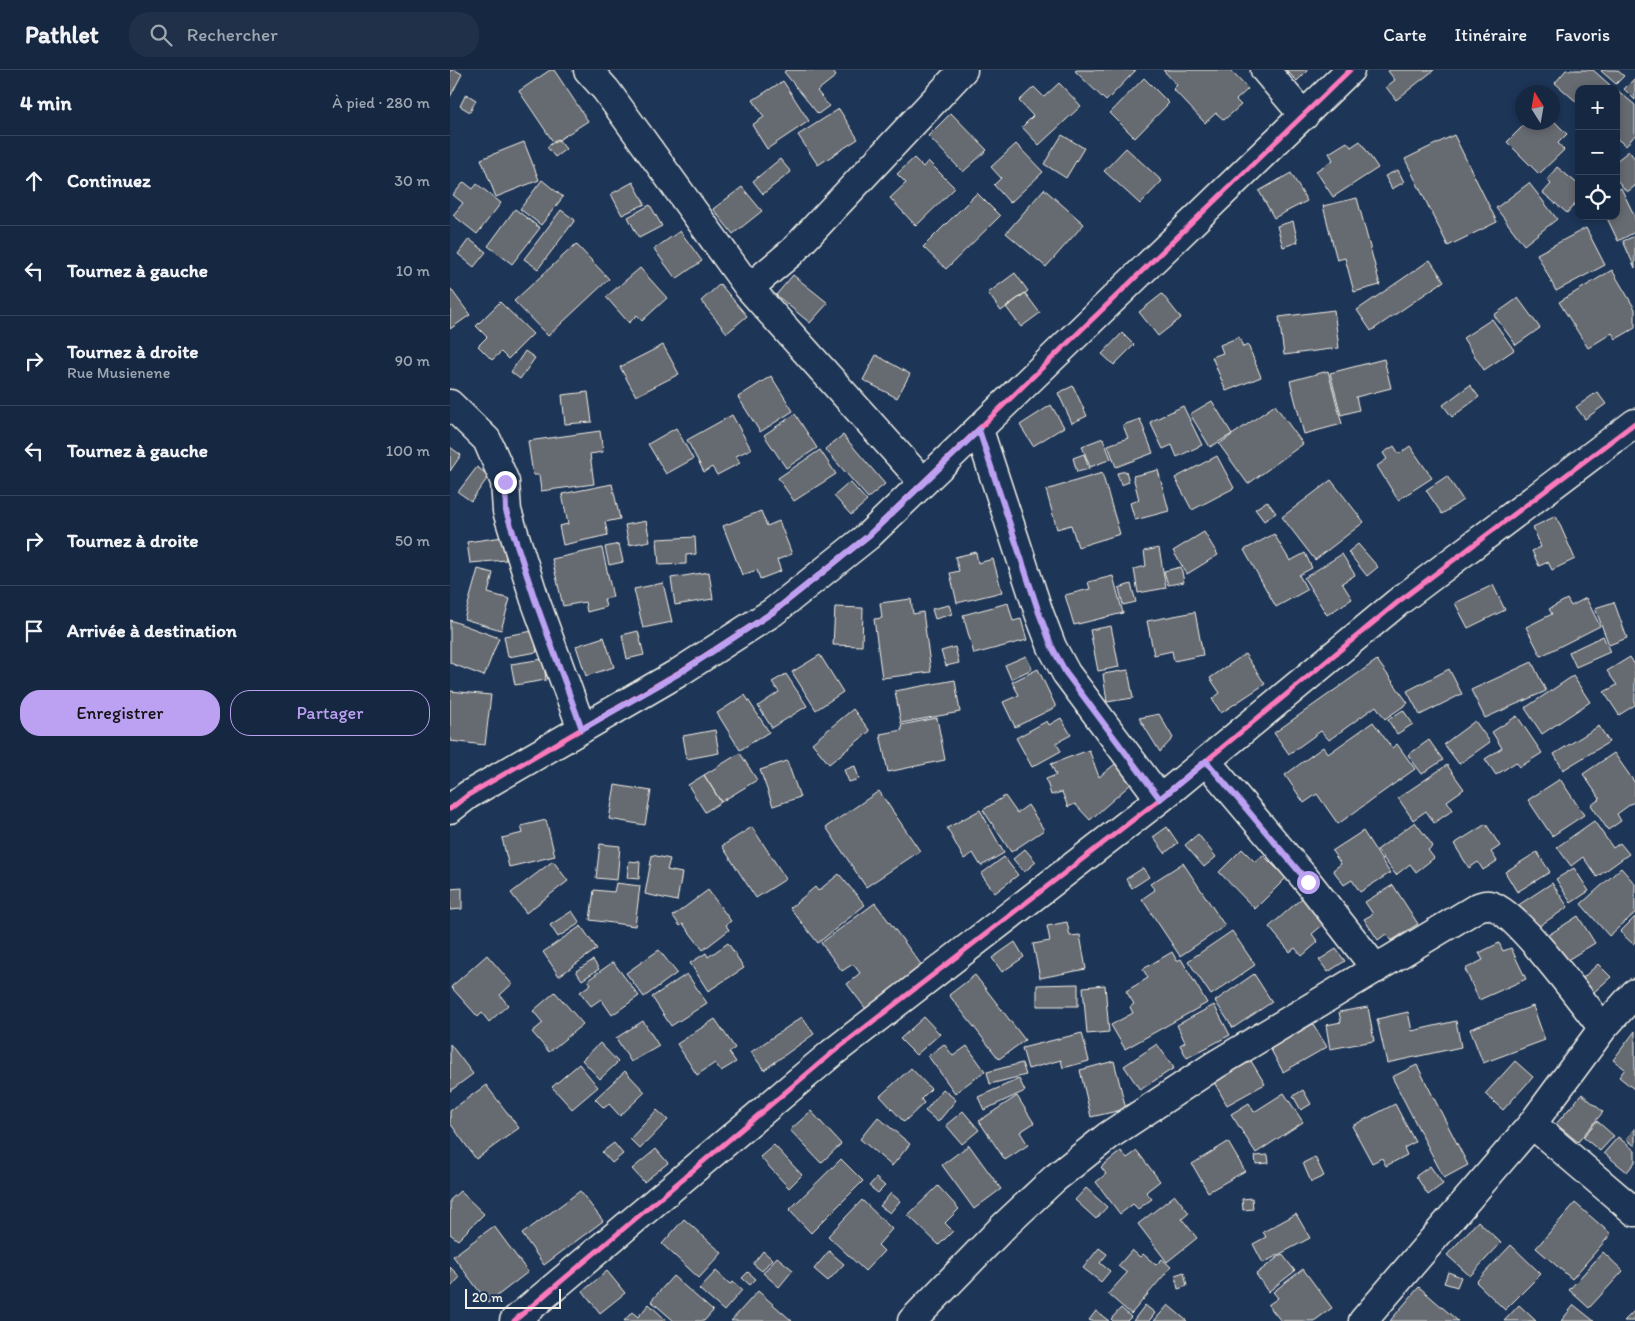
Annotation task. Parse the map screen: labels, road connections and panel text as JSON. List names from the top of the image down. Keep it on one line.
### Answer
{"scale_bar":"20 m","north":"top","page":{"header":"Pathlet","search":"Rechercher","nav":["Carte","Itinéraire","Favoris"],"heading":["4 min","À pied · 280 m"],"map_buttons":["+","−"],"list":[["Continuez","30 m"],["Tournez à gauche","10 m"],["Tournez à droite","Rue Musienene","90 m"],["Tournez à gauche","100 m"],["Tournez à droite","50 m"],"Arrivée à destination"],"buttons":["Enregistrer","Partager"],"scale":"20 m"}}
